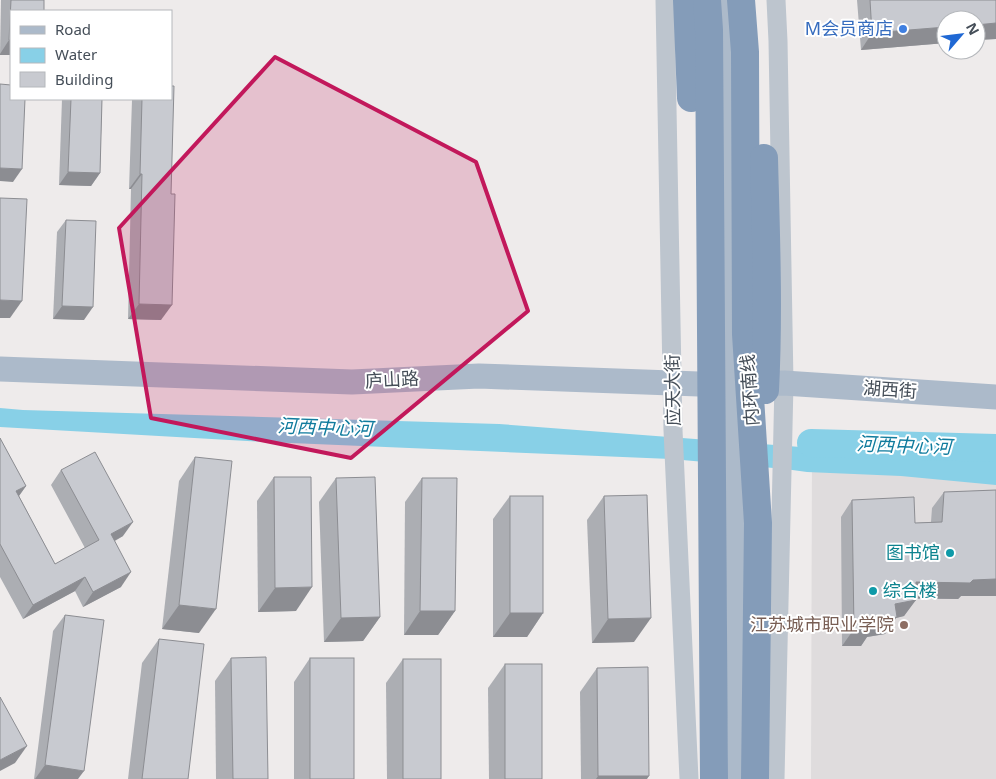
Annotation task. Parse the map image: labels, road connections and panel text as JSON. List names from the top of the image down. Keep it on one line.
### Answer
{"streets":{"highway":["内环南线"],"main road":["庐山路","湖西街"],"street":["应天大街"]},"crossings":[["庐山路","应天大街"],["庐山路","湖西街"]],"water":["河西中心河"],"places":["M会员商店","图书馆","综合楼","江苏城市职业学院"],"legend":["Road","Water","Building"],"north":"top right"}
